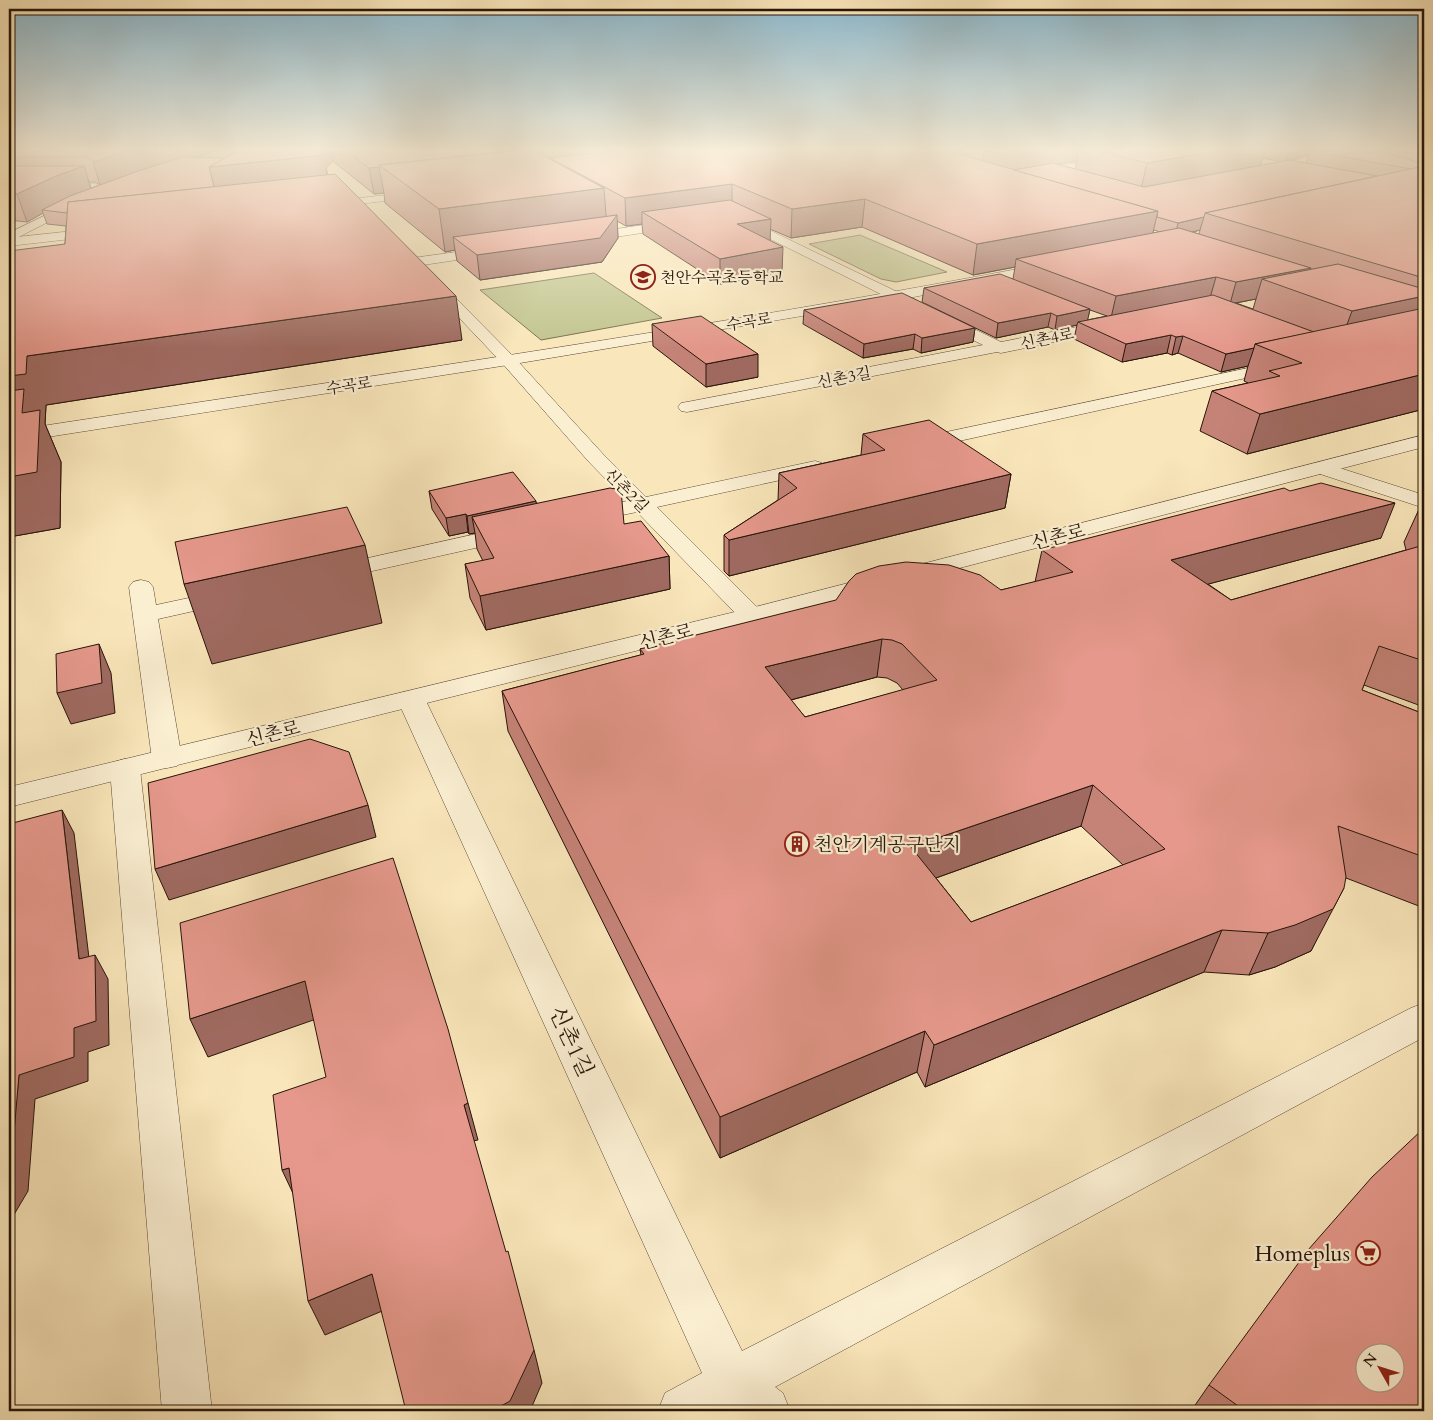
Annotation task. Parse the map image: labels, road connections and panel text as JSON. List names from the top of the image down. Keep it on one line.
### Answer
{"streets":{"street":["수곡로","신촌4로","신촌3길","신촌2길","신촌로","신촌1길"]},"crossings":[["수곡로","신촌2길"],["신촌4로","신촌3길"],["신촌2길","신촌로"],["신촌로","신촌1길"]],"places":{"school or university":["천안수곡초등학교"],"building":["천안기계공구단지"],"supermarket":["Homeplus"]},"north":"top left"}
